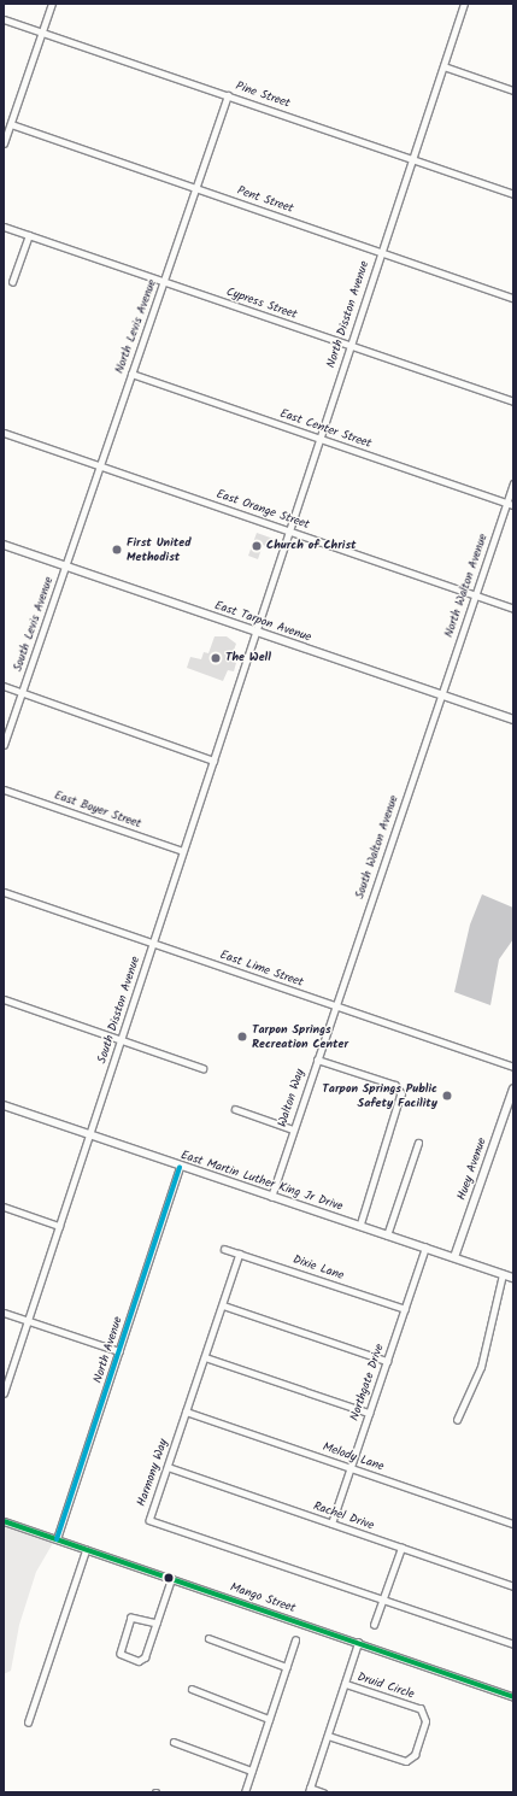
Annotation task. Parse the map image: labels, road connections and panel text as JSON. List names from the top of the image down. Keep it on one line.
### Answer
{"streets":{"street":["Pine Street","Pent Street","Cypress Street","North Disston Avenue","North Levis Avenue","East Center Street","East Orange Street","North Walton Avenue","East Tarpon Avenue","South Levis Avenue","East Boyer Street","South Walton Avenue","East Lime Street","South Disston Avenue","Walton Way","Huey Avenue","East Martin Luther King Jr Drive","Dixie Lane","North Avenue","Northgate Drive","Melody Lane","Harmony Way","Rachel Drive","Mango Street","Druid Circle"]},"crossings":[["Pine Street","North Disston Avenue"],["Pine Street","North Levis Avenue"],["Pent Street","North Disston Avenue"],["Pent Street","North Levis Avenue"],["Cypress Street","North Disston Avenue"],["Cypress Street","North Levis Avenue"],["North Disston Avenue","East Center Street"],["North Disston Avenue","East Orange Street"],["North Disston Avenue","East Tarpon Avenue"],["North Disston Avenue","South Disston Avenue"],["North Levis Avenue","East Center Street"],["North Levis Avenue","East Orange Street"],["North Levis Avenue","East Tarpon Avenue"],["North Levis Avenue","South Levis Avenue"],["East Center Street","North Walton Avenue"],["East Orange Street","North Walton Avenue"],["North Walton Avenue","East Tarpon Avenue"],["North Walton Avenue","South Walton Avenue"],["East Tarpon Avenue","South Levis Avenue"],["East Tarpon Avenue","South Walton Avenue"],["East Tarpon Avenue","South Disston Avenue"],["East Boyer Street","South Disston Avenue"],["South Walton Avenue","East Lime Street"],["South Walton Avenue","Walton Way"],["East Lime Street","South Disston Avenue"],["East Lime Street","Walton Way"],["South Disston Avenue","East Martin Luther King Jr Drive"],["Walton Way","East Martin Luther King Jr Drive"],["Huey Avenue","East Martin Luther King Jr Drive"],["East Martin Luther King Jr Drive","North Avenue"],["East Martin Luther King Jr Drive","Northgate Drive"],["Dixie Lane","Northgate Drive"],["Dixie Lane","Harmony Way"],["North Avenue","Mango Street"],["Northgate Drive","Melody Lane"],["Northgate Drive","Rachel Drive"],["Melody Lane","Harmony Way"],["Harmony Way","Rachel Drive"]],"places":["Church of Christ","First United Methodist","The Well","Tarpon Springs Recreation Center","Tarpon Springs Public Safety Facility"]}
